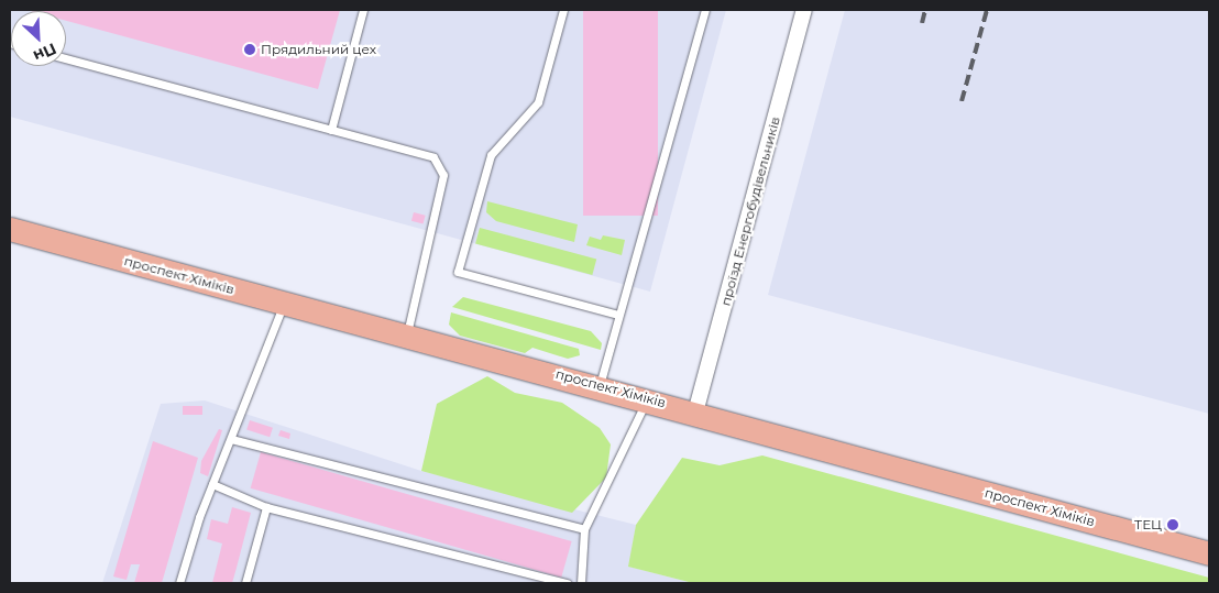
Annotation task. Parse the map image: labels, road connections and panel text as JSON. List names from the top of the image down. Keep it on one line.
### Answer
{"streets":{"main road":["проспект Хіміків"],"street":["проїзд Енергобудівельників"]},"crossings":[["проїзд Енергобудівельників","проспект Хіміків"]],"places":["Прядильний цех","ТЕЦ"],"north":"bottom right"}
